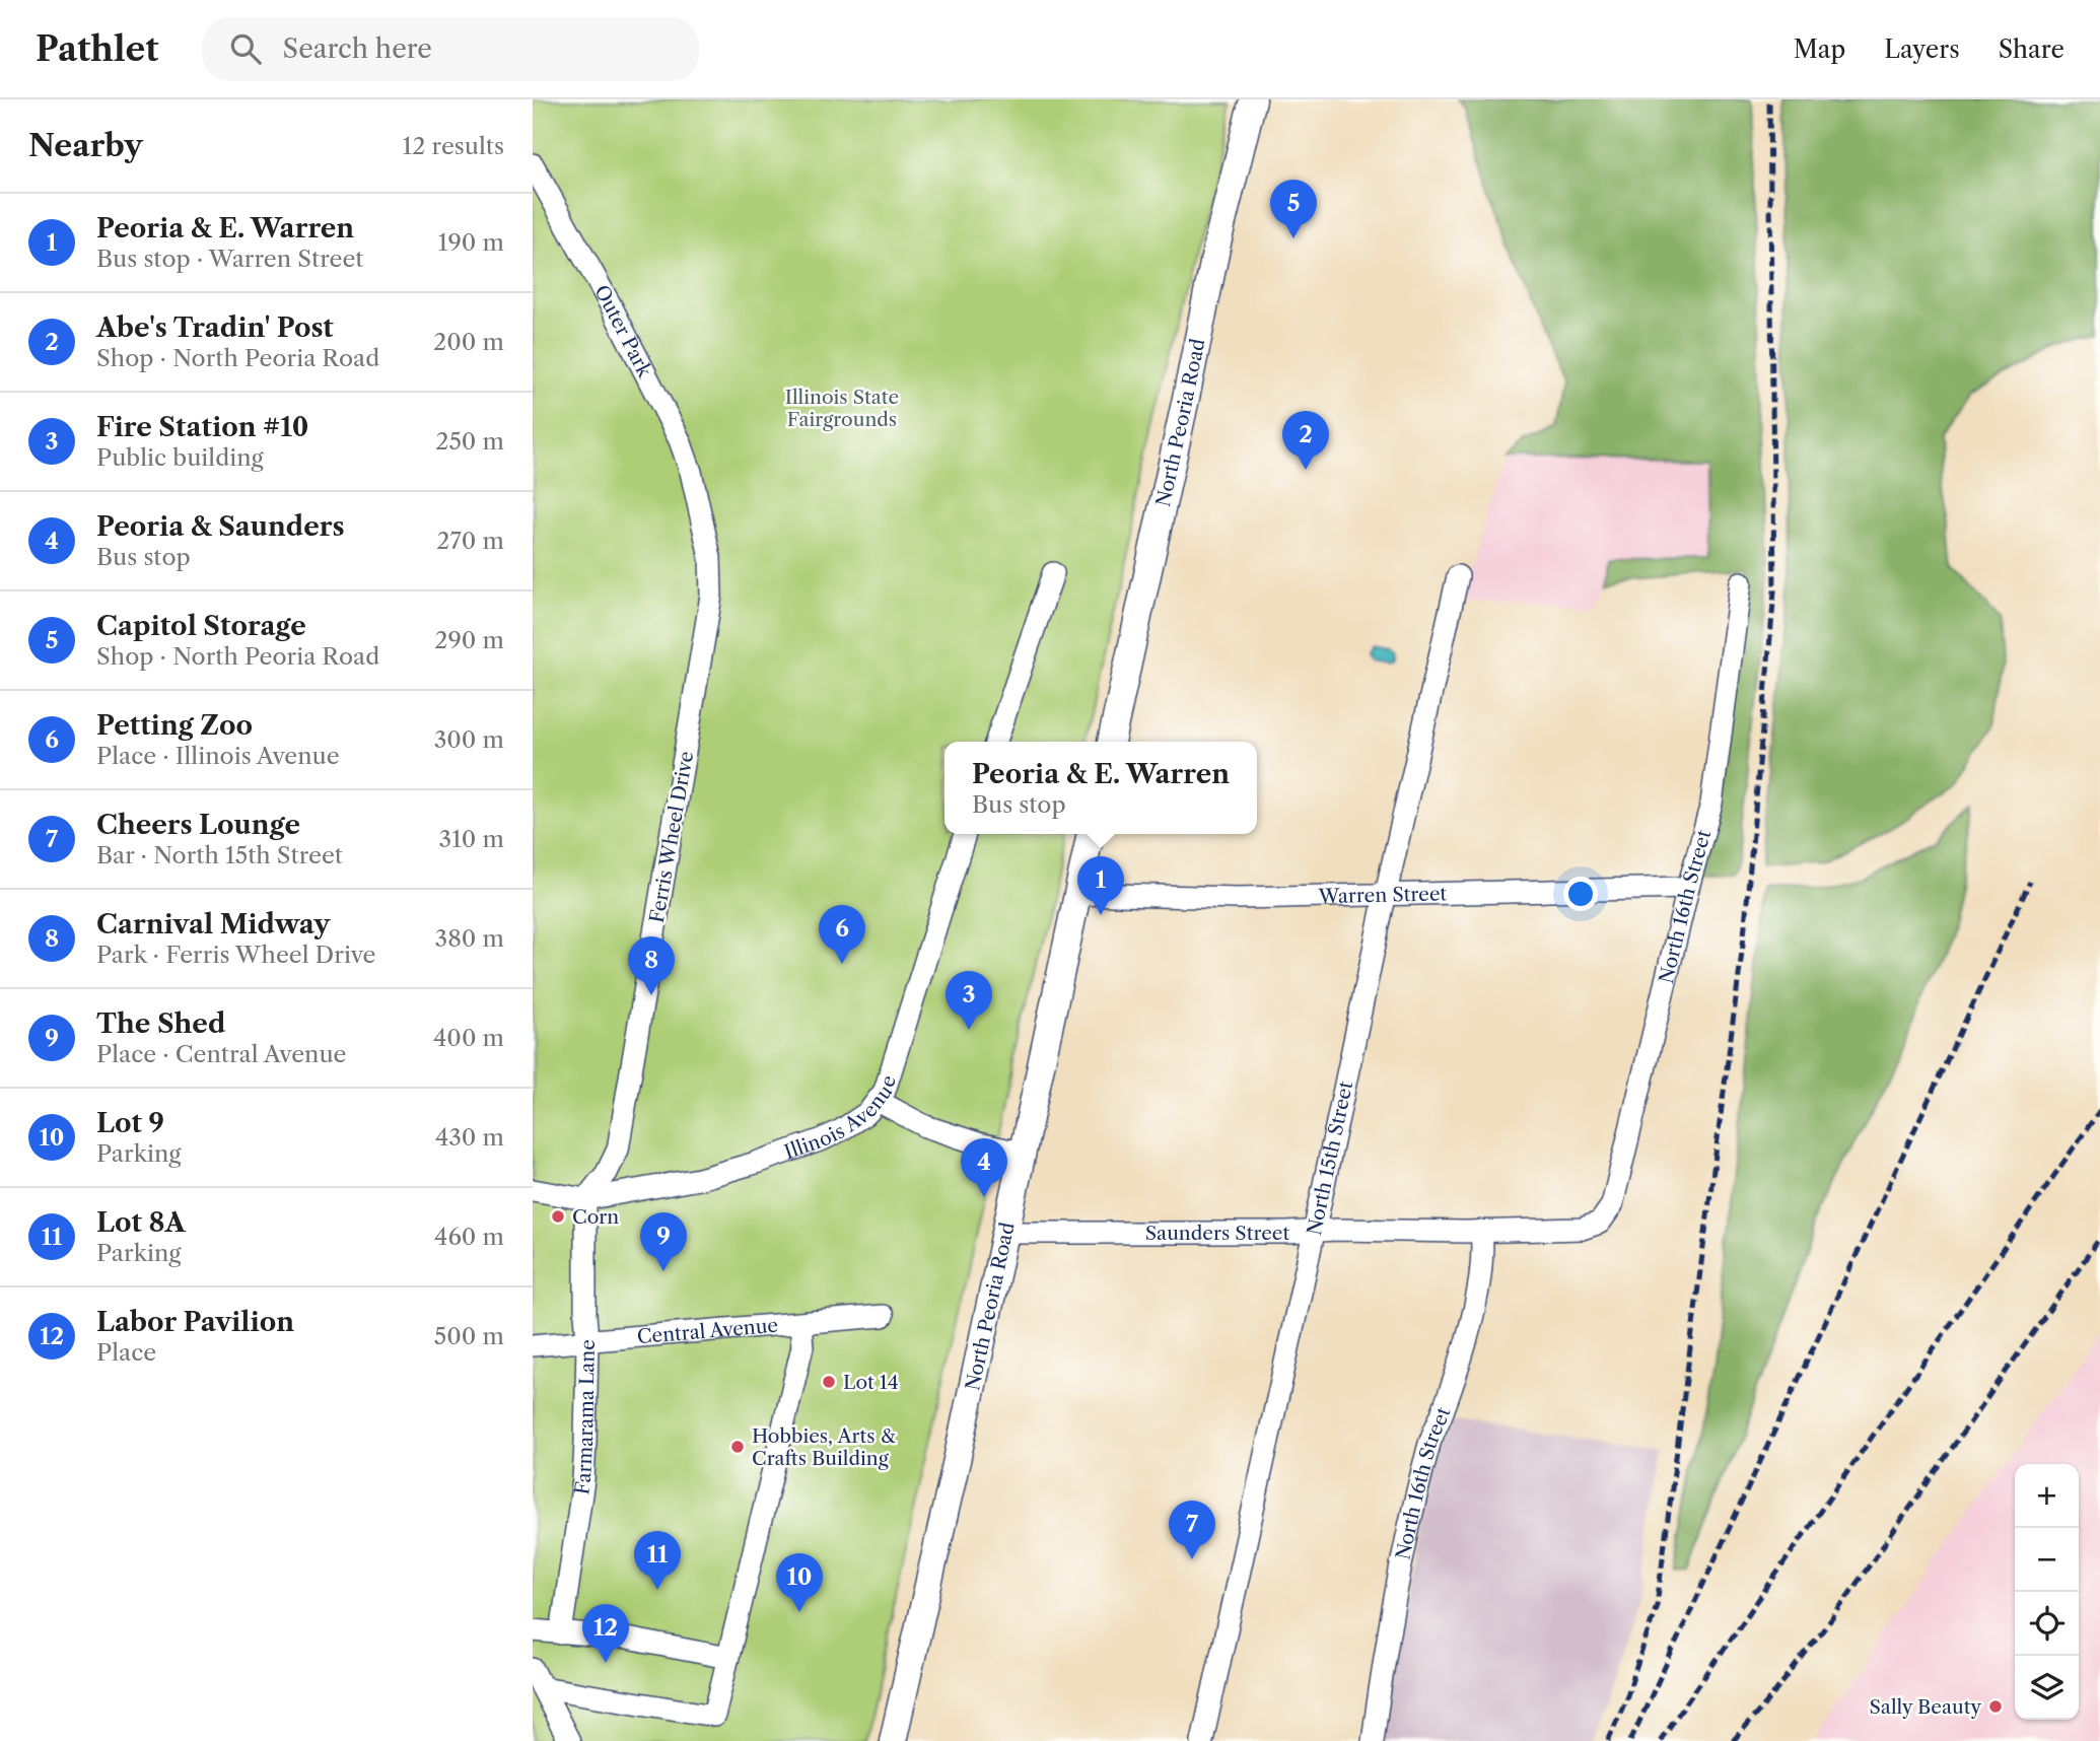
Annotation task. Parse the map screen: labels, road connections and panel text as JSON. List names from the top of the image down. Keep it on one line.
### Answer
{"streets":{"main road":["North Peoria Road"],"street":["Outer Park","Ferris Wheel Drive","Warren Street","North 16th Street","Illinois Avenue","North 15th Street","Saunders Street","Central Avenue","Farmarama Lane"]},"crossings":[["Outer Park","Ferris Wheel Drive"],["North Peoria Road","Warren Street"],["North Peoria Road","Saunders Street"],["Ferris Wheel Drive","Illinois Avenue"],["Ferris Wheel Drive","Farmarama Lane"],["Warren Street","North 16th Street"],["Warren Street","North 15th Street"],["North 16th Street","Saunders Street"],["Illinois Avenue","Farmarama Lane"],["North 15th Street","Saunders Street"],["Central Avenue","Farmarama Lane"]],"parks":["Illinois State Fairgrounds"],"places":["Corn","Lot 14","Hobbies, Arts & Crafts Building","Sally Beauty"],"page":{"header":"Pathlet","search":"Search here","nav":["Map","Layers","Share"],"heading":["Nearby","12 results"],"pins":["5","2","1","6","8","3","4","9","7","11","10","12"],"list":[{"mark":"1","name":"Peoria & E. Warren","note":"Bus stop · Warren Street","value":"190 m"},{"mark":"2","name":"Abe's Tradin' Post","note":"Shop · North Peoria Road","value":"200 m"},{"mark":"3","name":"Fire Station #10","note":"Public building","value":"250 m"},{"mark":"4","name":"Peoria & Saunders","note":"Bus stop","value":"270 m"},{"mark":"5","name":"Capitol Storage","note":"Shop · North Peoria Road","value":"290 m"},{"mark":"6","name":"Petting Zoo","note":"Place · Illinois Avenue","value":"300 m"},{"mark":"7","name":"Cheers Lounge","note":"Bar · North 15th Street","value":"310 m"},{"mark":"8","name":"Carnival Midway","note":"Park · Ferris Wheel Drive","value":"380 m"},{"mark":"9","name":"The Shed","note":"Place · Central Avenue","value":"400 m"},{"mark":"10","name":"Lot 9","note":"Parking","value":"430 m"},{"mark":"11","name":"Lot 8A","note":"Parking","value":"460 m"},{"mark":"12","name":"Labor Pavilion","note":"Place","value":"500 m"}],"popup":["Peoria & E. Warren","Bus stop"],"map_buttons":["+","−"]}}
